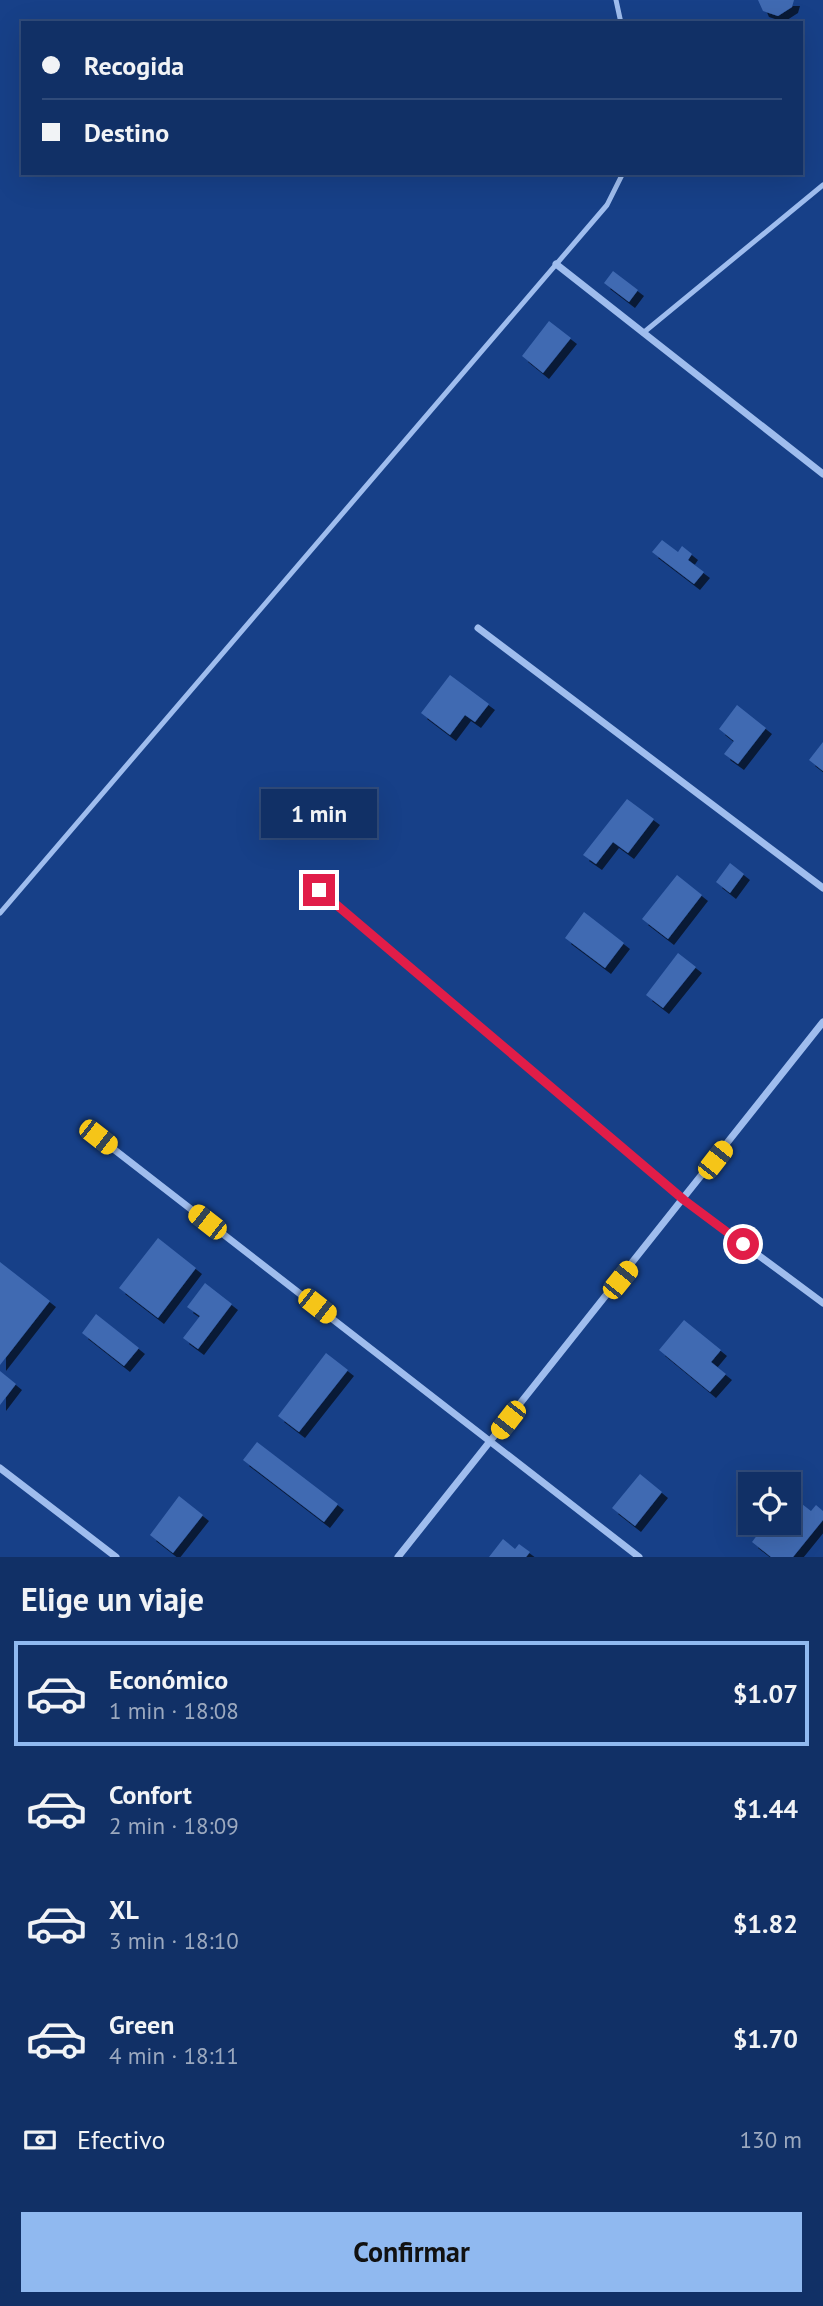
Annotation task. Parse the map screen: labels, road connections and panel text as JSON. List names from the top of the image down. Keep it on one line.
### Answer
{"page":{"banner":["Recogida","Destino"],"bubble":"1 min","heading":"Elige un viaje","list":[{"name":"Económico","note":"1 min · 18:08","value":"$1.07"},{"name":"Confort","note":"2 min · 18:09","value":"$1.44"},{"name":"XL","note":"3 min · 18:10","value":"$1.82"},{"name":"Green","note":"4 min · 18:11","value":"$1.70"}],"pay":["Efectivo","130 m"],"buttons":"Confirmar"}}
